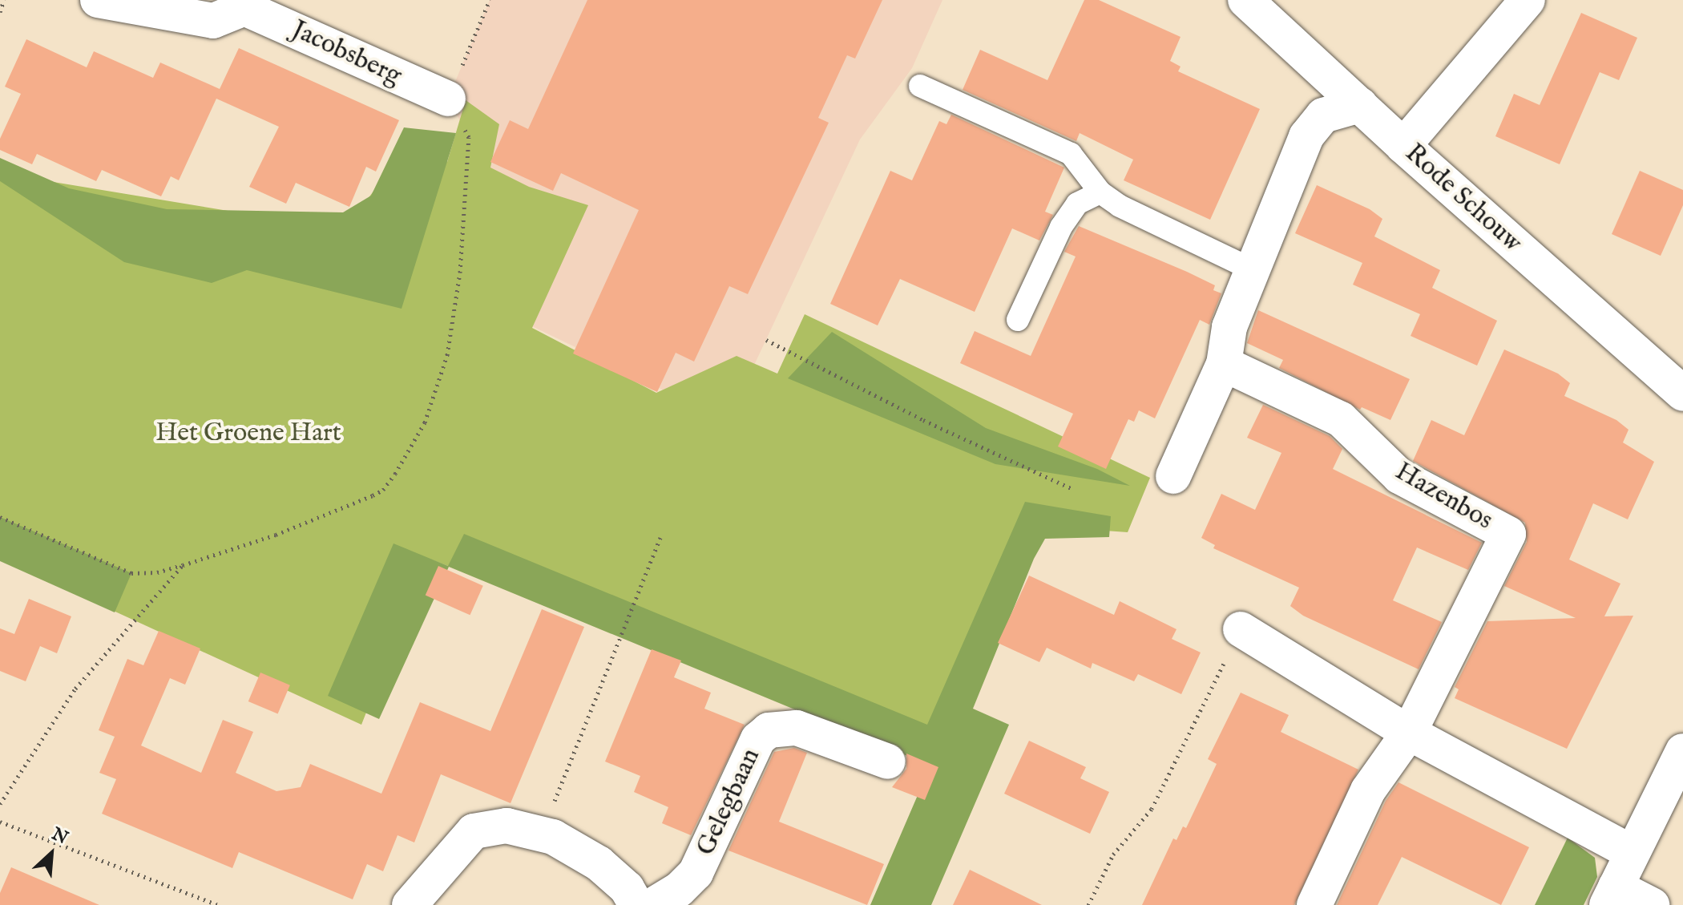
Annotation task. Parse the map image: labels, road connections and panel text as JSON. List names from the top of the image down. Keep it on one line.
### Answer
{"streets":{"street":["Jacobsberg","Rode Schouw","Hazenbos","Gelegbaan"]},"parks":["Het Groene Hart"],"north":"top right"}
